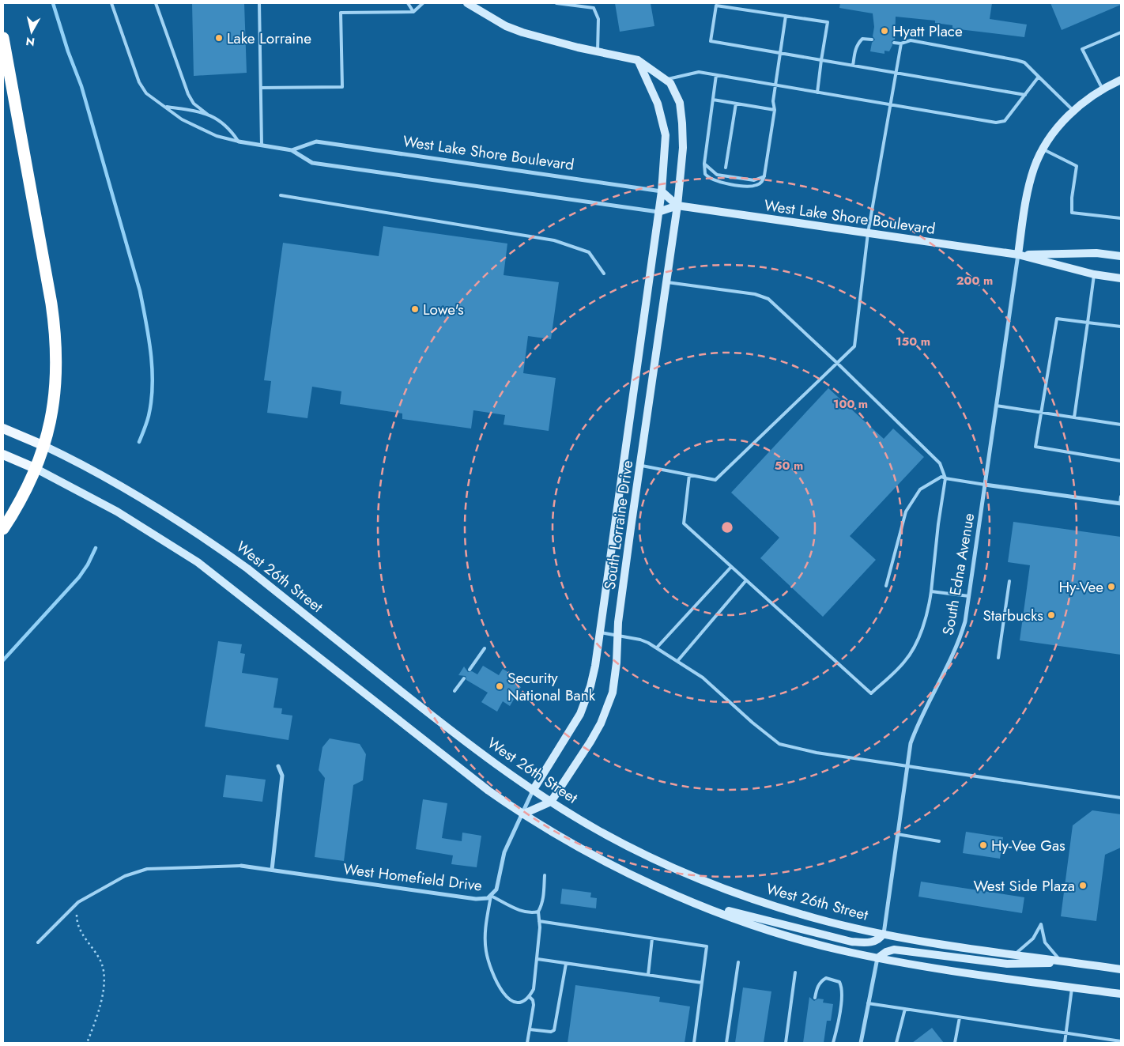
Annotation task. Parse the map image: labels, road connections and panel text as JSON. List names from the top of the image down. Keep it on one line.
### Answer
{"streets":{"main road":["West Lake Shore Boulevard","South Lorraine Drive","West 26th Street"],"street":["South Edna Avenue","West Homefield Drive"]},"crossings":[["West Lake Shore Boulevard","South Lorraine Drive"],["West Lake Shore Boulevard","South Edna Avenue"],["South Lorraine Drive","West 26th Street"],["South Lorraine Drive","West Homefield Drive"],["South Edna Avenue","West 26th Street"],["West 26th Street","West Homefield Drive"]],"places":["Hyatt Place","Lake Lorraine","Lowe's","Hy-Vee","Starbucks","Security National Bank","Hy-Vee Gas","West Side Plaza"],"north":"bottom","rings":["200 m","150 m","100 m","50 m"]}
